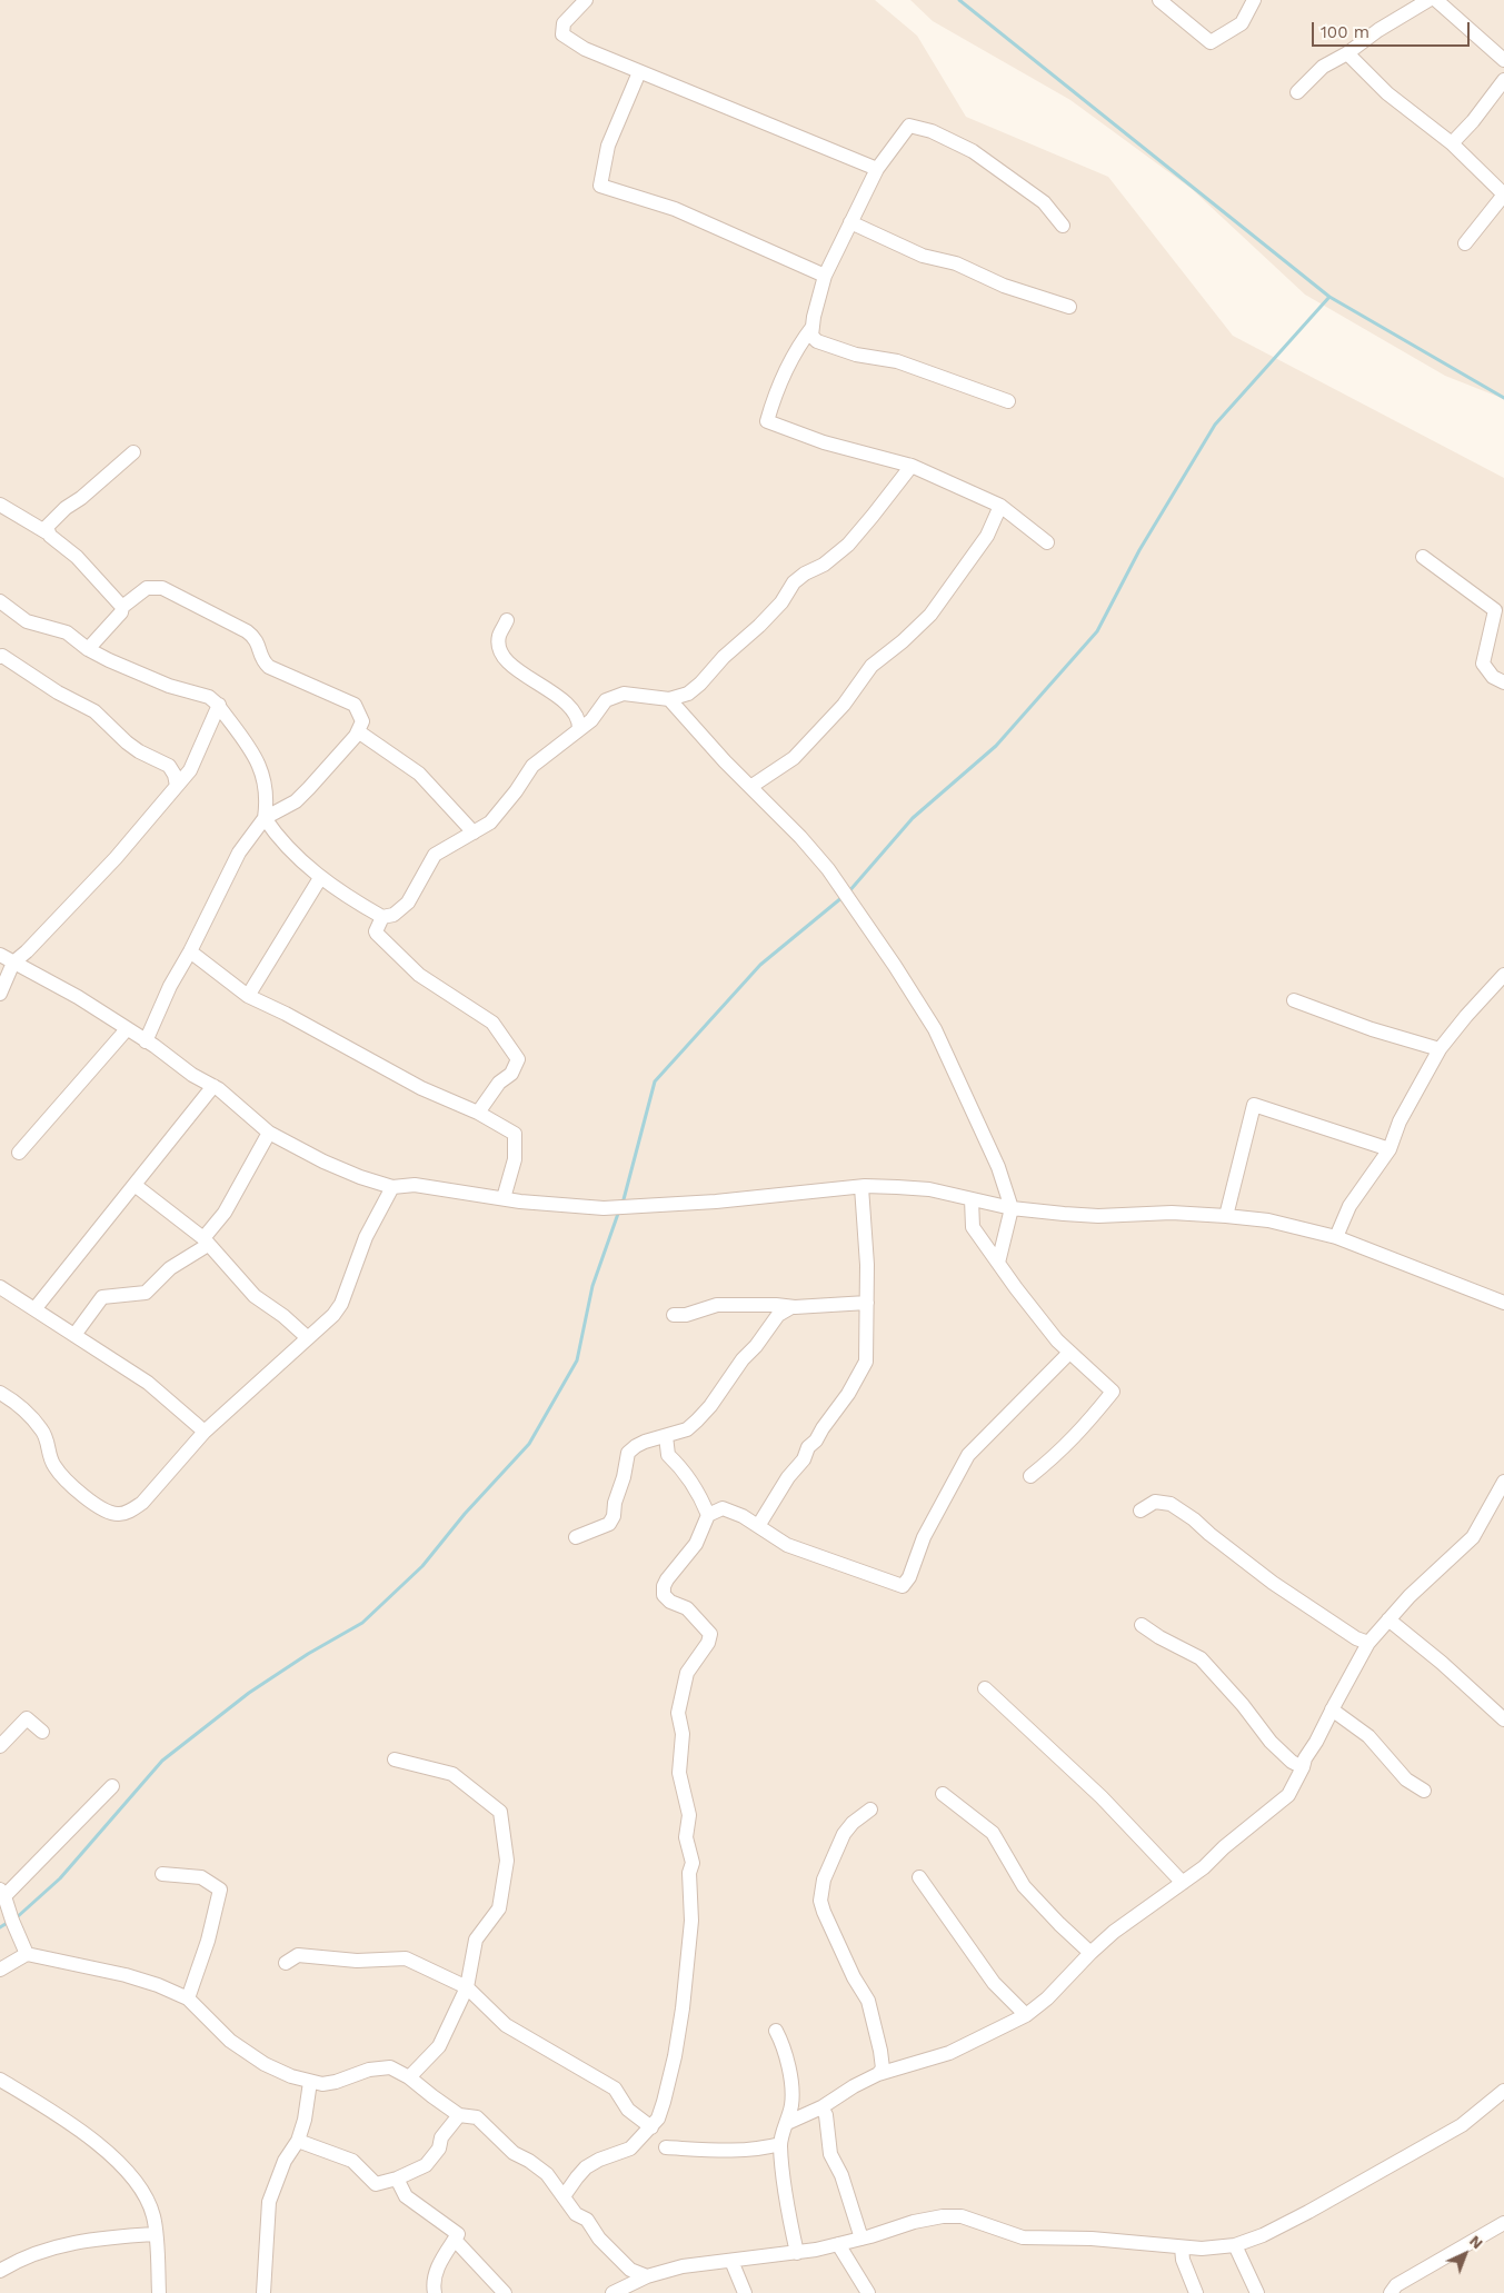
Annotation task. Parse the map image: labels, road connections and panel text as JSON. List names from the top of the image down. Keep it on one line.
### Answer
{"scale_bar":"100 m","north":"top right"}
